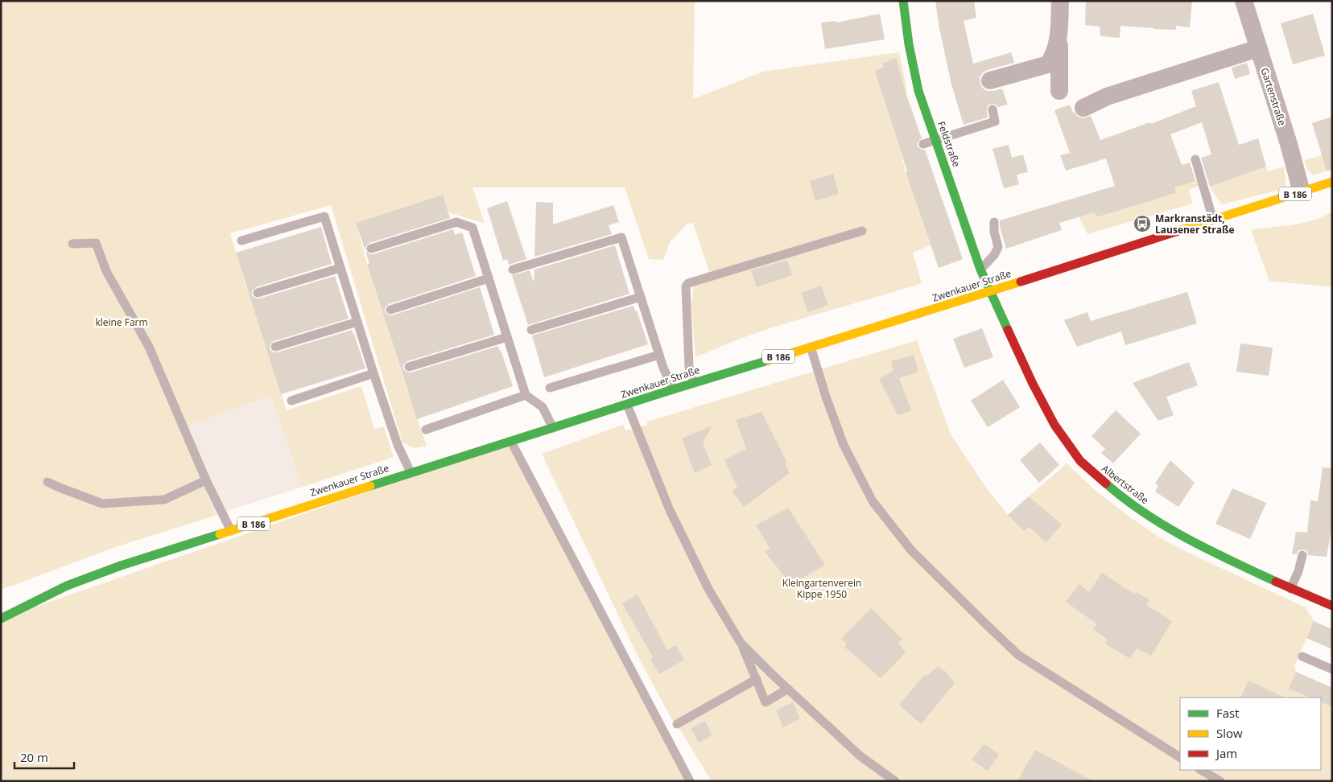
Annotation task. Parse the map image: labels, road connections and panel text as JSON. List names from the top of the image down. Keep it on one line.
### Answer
{"streets":{"main road":["Feldstraße","B 186","Zwenkauer Straße","Albertstraße"],"street":["Gartenstraße"]},"crossings":[["Gartenstraße","Zwenkauer Straße"],["Feldstraße","Zwenkauer Straße"],["Feldstraße","Albertstraße"],["Zwenkauer Straße","Albertstraße"]],"parks":["kleine Farm","Kleingartenverein Kippe 1950"],"places":{"bus stop":["Markranstädt, Lausener Straße"]},"legend":["Fast","Slow","Jam"],"scale_bar":"20 m"}
